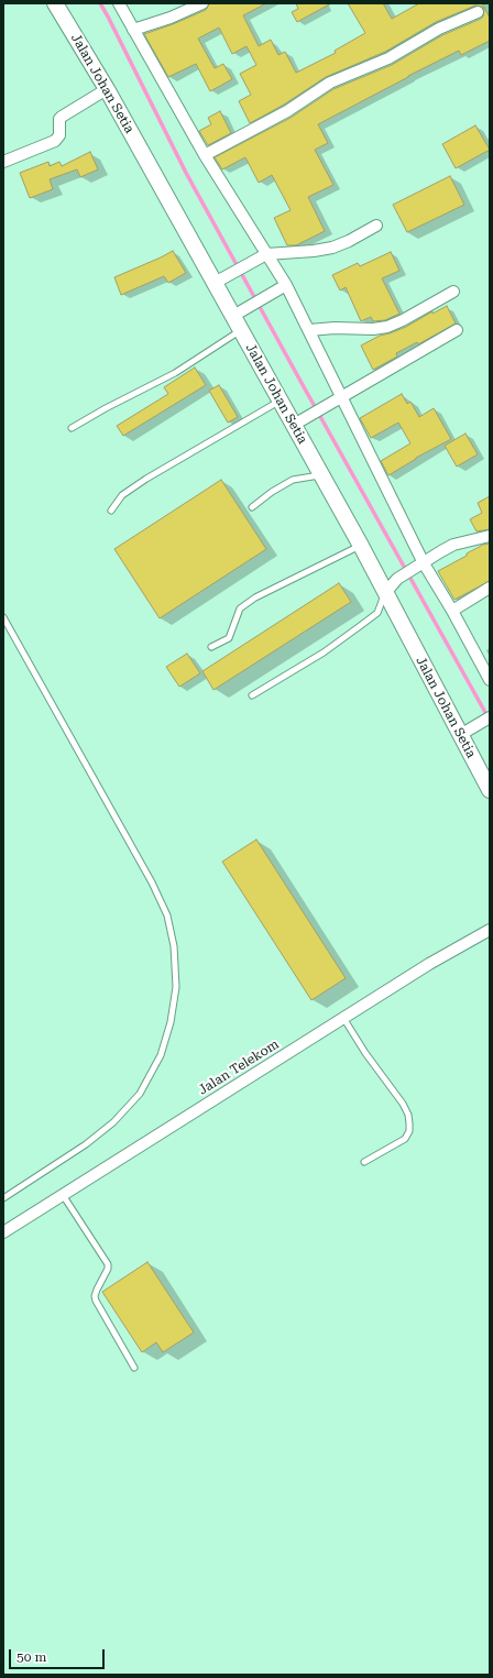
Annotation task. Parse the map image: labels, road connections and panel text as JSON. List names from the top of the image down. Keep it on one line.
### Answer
{"streets":{"main road":["Jalan Johan Setia"],"street":["Jalan Telekom"]},"scale_bar":"50 m"}
